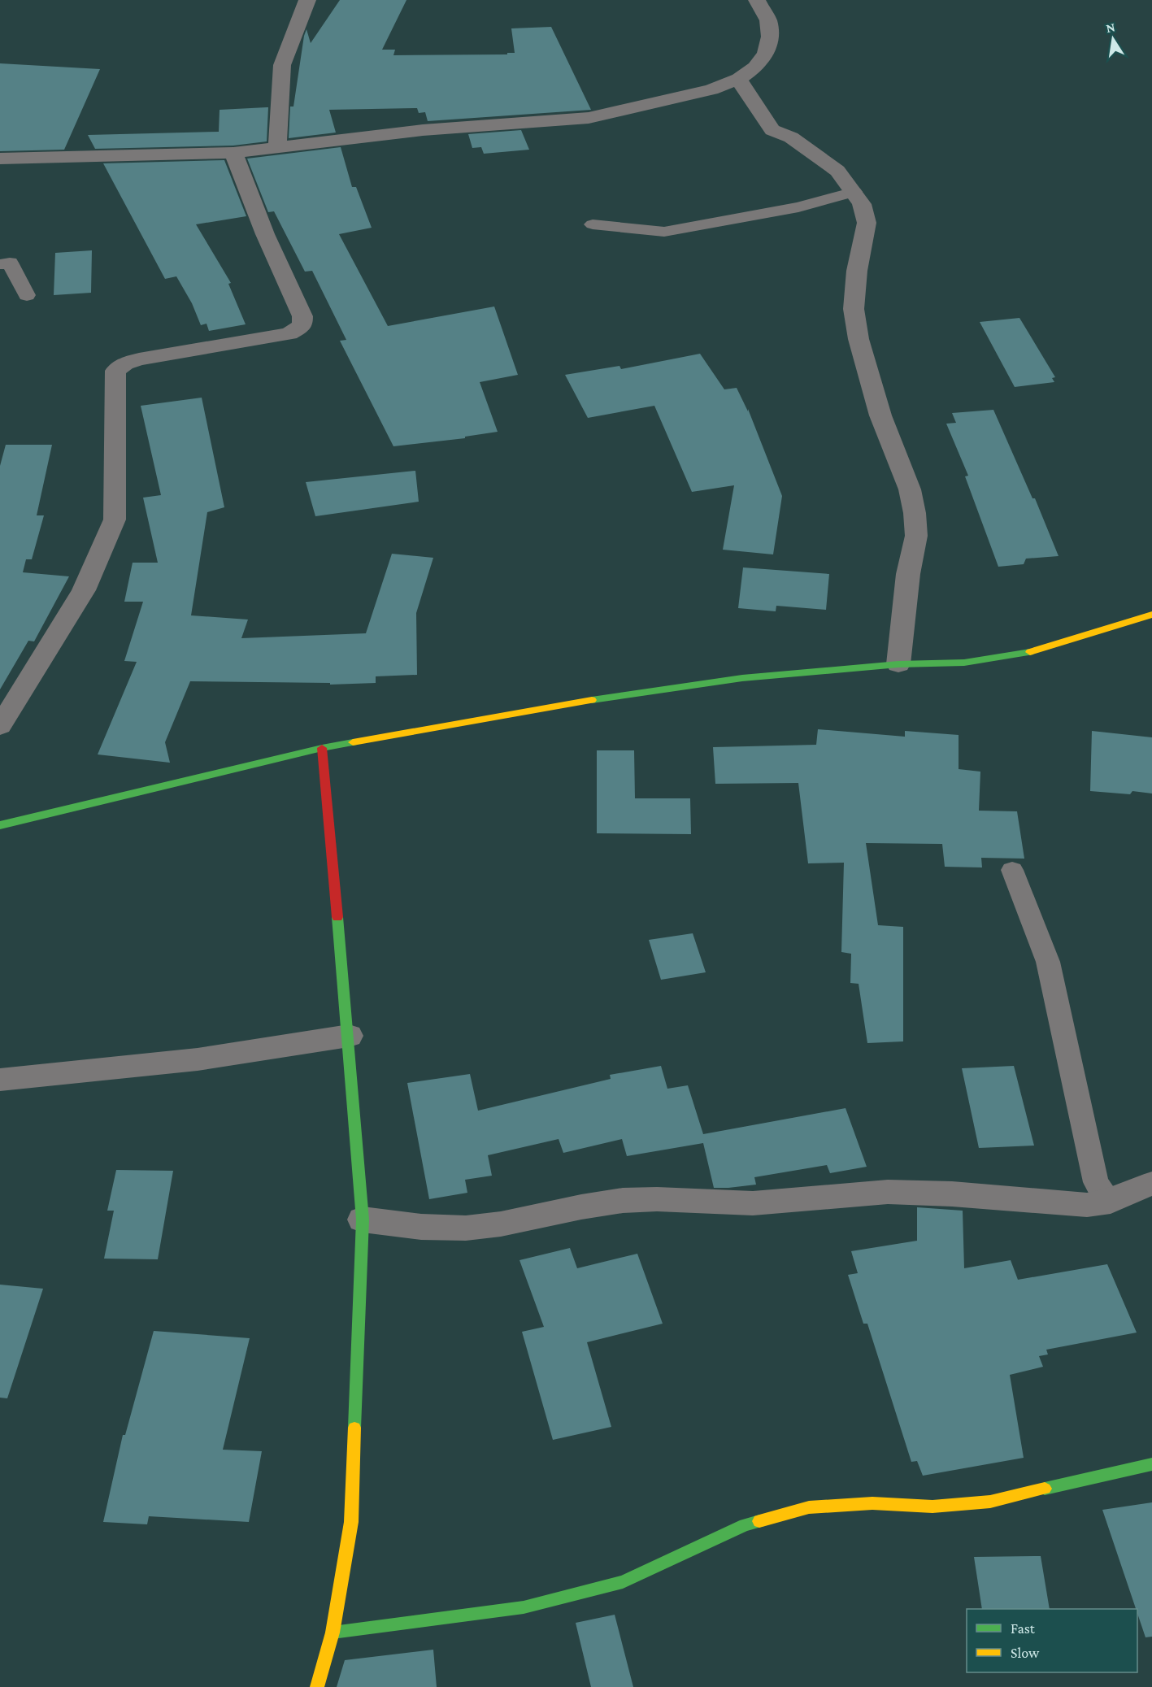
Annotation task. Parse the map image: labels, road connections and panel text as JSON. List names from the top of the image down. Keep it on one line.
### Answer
{"legend":["Fast","Slow"],"north":"top"}
